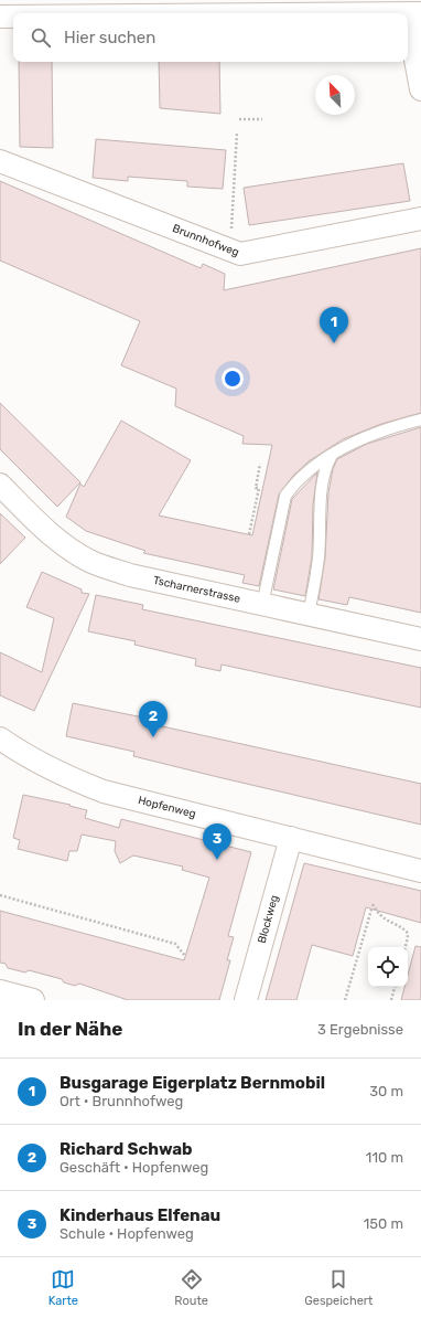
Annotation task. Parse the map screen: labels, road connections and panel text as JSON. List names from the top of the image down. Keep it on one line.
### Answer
{"streets":{"street":["Brunnhofweg","Tscharnerstrasse","Hopfenweg","Blockweg"]},"crossings":[["Hopfenweg","Blockweg"]],"north":"top left","page":{"search":"Hier suchen","pins":["1","2","3"],"heading":["In der Nähe","3 Ergebnisse"],"list":[{"mark":"1","name":"Busgarage Eigerplatz Bernmobil","note":"Ort · Brunnhofweg","value":"30 m"},{"mark":"2","name":"Richard Schwab","note":"Geschäft · Hopfenweg","value":"110 m"},{"mark":"3","name":"Kinderhaus Elfenau","note":"Schule · Hopfenweg","value":"150 m"}],"nav":["Karte","Route","Gespeichert"]}}
